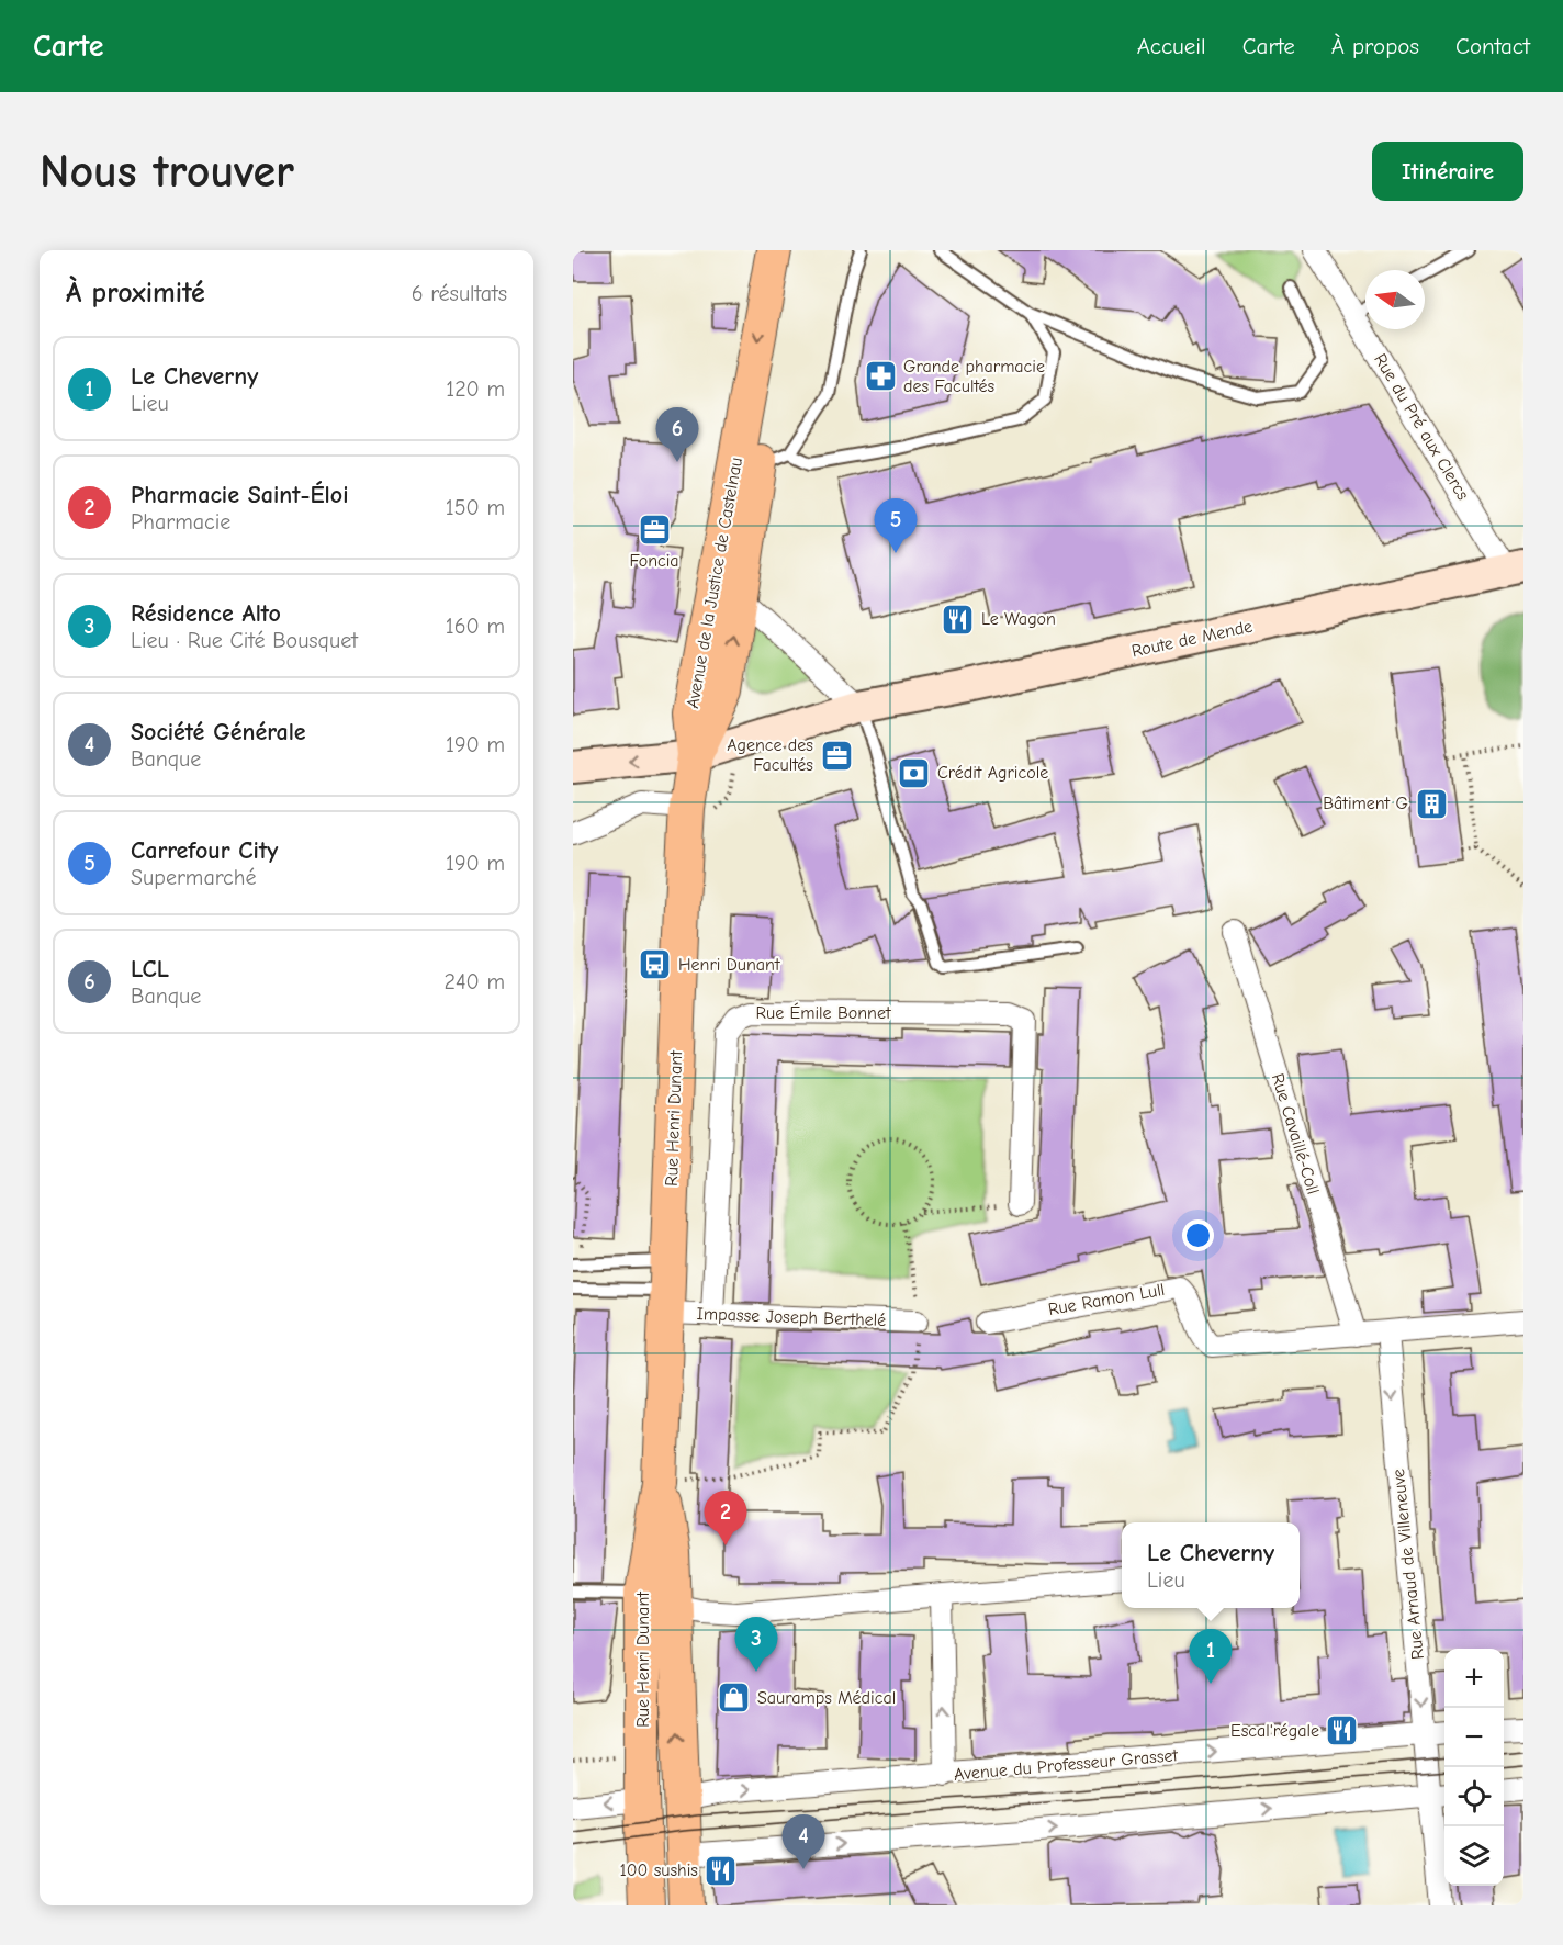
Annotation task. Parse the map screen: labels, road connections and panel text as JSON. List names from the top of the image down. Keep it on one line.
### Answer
{"streets":{"main road":["Avenue de la Justice de Castelnau","Rue Henri Dunant"],"street":["Rue du Pré aux Clercs","Route de Mende","Rue Émile Bonnet","Rue Cavaillé-Coll","Rue Ramon Lull","Impasse Joseph Berthelé","Rue Arnaud de Villeneuve","Avenue du Professeur Grasset"]},"crossings":[["Rue du Pré aux Clercs","Route de Mende"],["Avenue de la Justice de Castelnau","Route de Mende"],["Avenue de la Justice de Castelnau","Rue Henri Dunant"],["Route de Mende","Rue Henri Dunant"],["Rue Émile Bonnet","Impasse Joseph Berthelé"],["Rue Henri Dunant","Impasse Joseph Berthelé"],["Rue Henri Dunant","Avenue du Professeur Grasset"],["Rue Cavaillé-Coll","Rue Ramon Lull"],["Rue Ramon Lull","Rue Arnaud de Villeneuve"],["Rue Arnaud de Villeneuve","Avenue du Professeur Grasset"]],"one_way":["Rue Arnaud de Villeneuve"],"places":{"pharmacy":["Grande pharmacie des Facultés"],"office":["Foncia","Agence des Facultés"],"restaurant":["Le Wagon","Escal'régale","100 sushis"],"bank":["Crédit Agricole"],"building":["Bâtiment G"],"bus stop":["Henri Dunant"],"shop":["Sauramps Médical"]},"north":"left","page":{"header":"Carte","nav":["Accueil","Carte","À propos","Contact"],"buttons":"Itinéraire","title":"Nous trouver","heading":["À proximité","6 résultats"],"list":[{"mark":"1","name":"Le Cheverny","note":"Lieu","value":"120 m"},{"mark":"2","name":"Pharmacie Saint-Éloi","note":"Pharmacie","value":"150 m"},{"mark":"3","name":"Résidence Alto","note":"Lieu · Rue Cité Bousquet","value":"160 m"},{"mark":"4","name":"Société Générale","note":"Banque","value":"190 m"},{"mark":"5","name":"Carrefour City","note":"Supermarché","value":"190 m"},{"mark":"6","name":"LCL","note":"Banque","value":"240 m"}],"pins":["6","5","2","3","1","4"],"popup":["Le Cheverny","Lieu"],"map_buttons":["+","−"]}}
